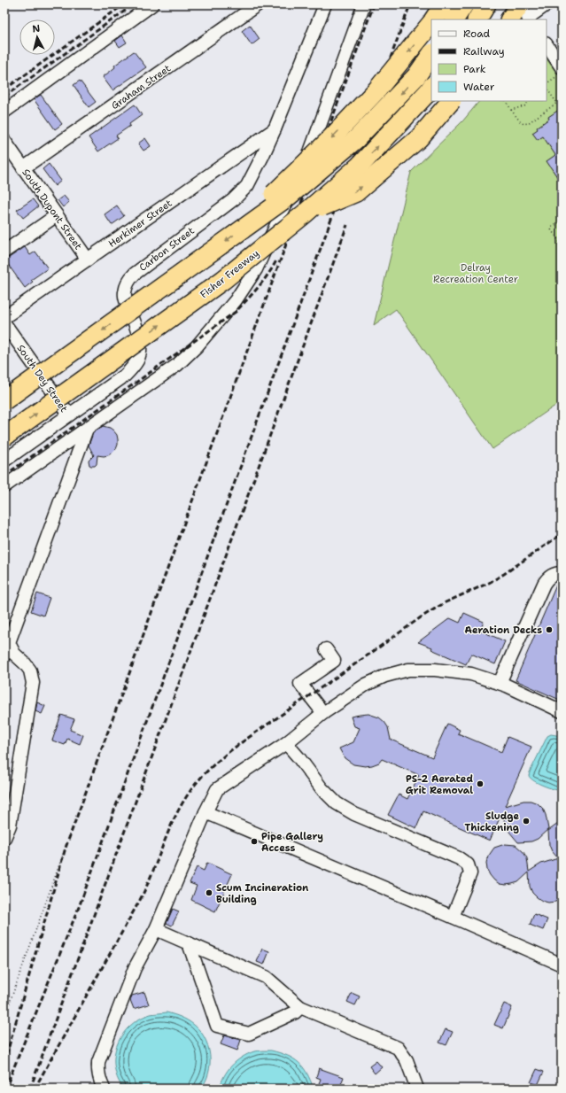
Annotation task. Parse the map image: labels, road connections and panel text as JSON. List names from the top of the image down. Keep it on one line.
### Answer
{"streets":{"highway":["Fisher Freeway"],"street":["Graham Street","South Dupont Street","Herkimer Street","Carbon Street","South Dey Street"]},"crossings":[["Graham Street","South Dupont Street"],["South Dupont Street","Herkimer Street"],["Herkimer Street","Carbon Street"],["Carbon Street","South Dey Street"]],"parks":["Delray Recreation Center"],"places":["Aeration Decks","PS-2 Aerated Grit Removal","Sludge Thickening","Pipe Gallery Access","Scum Incineration Building"],"legend":["Road","Railway","Park","Water"],"north":"top"}
